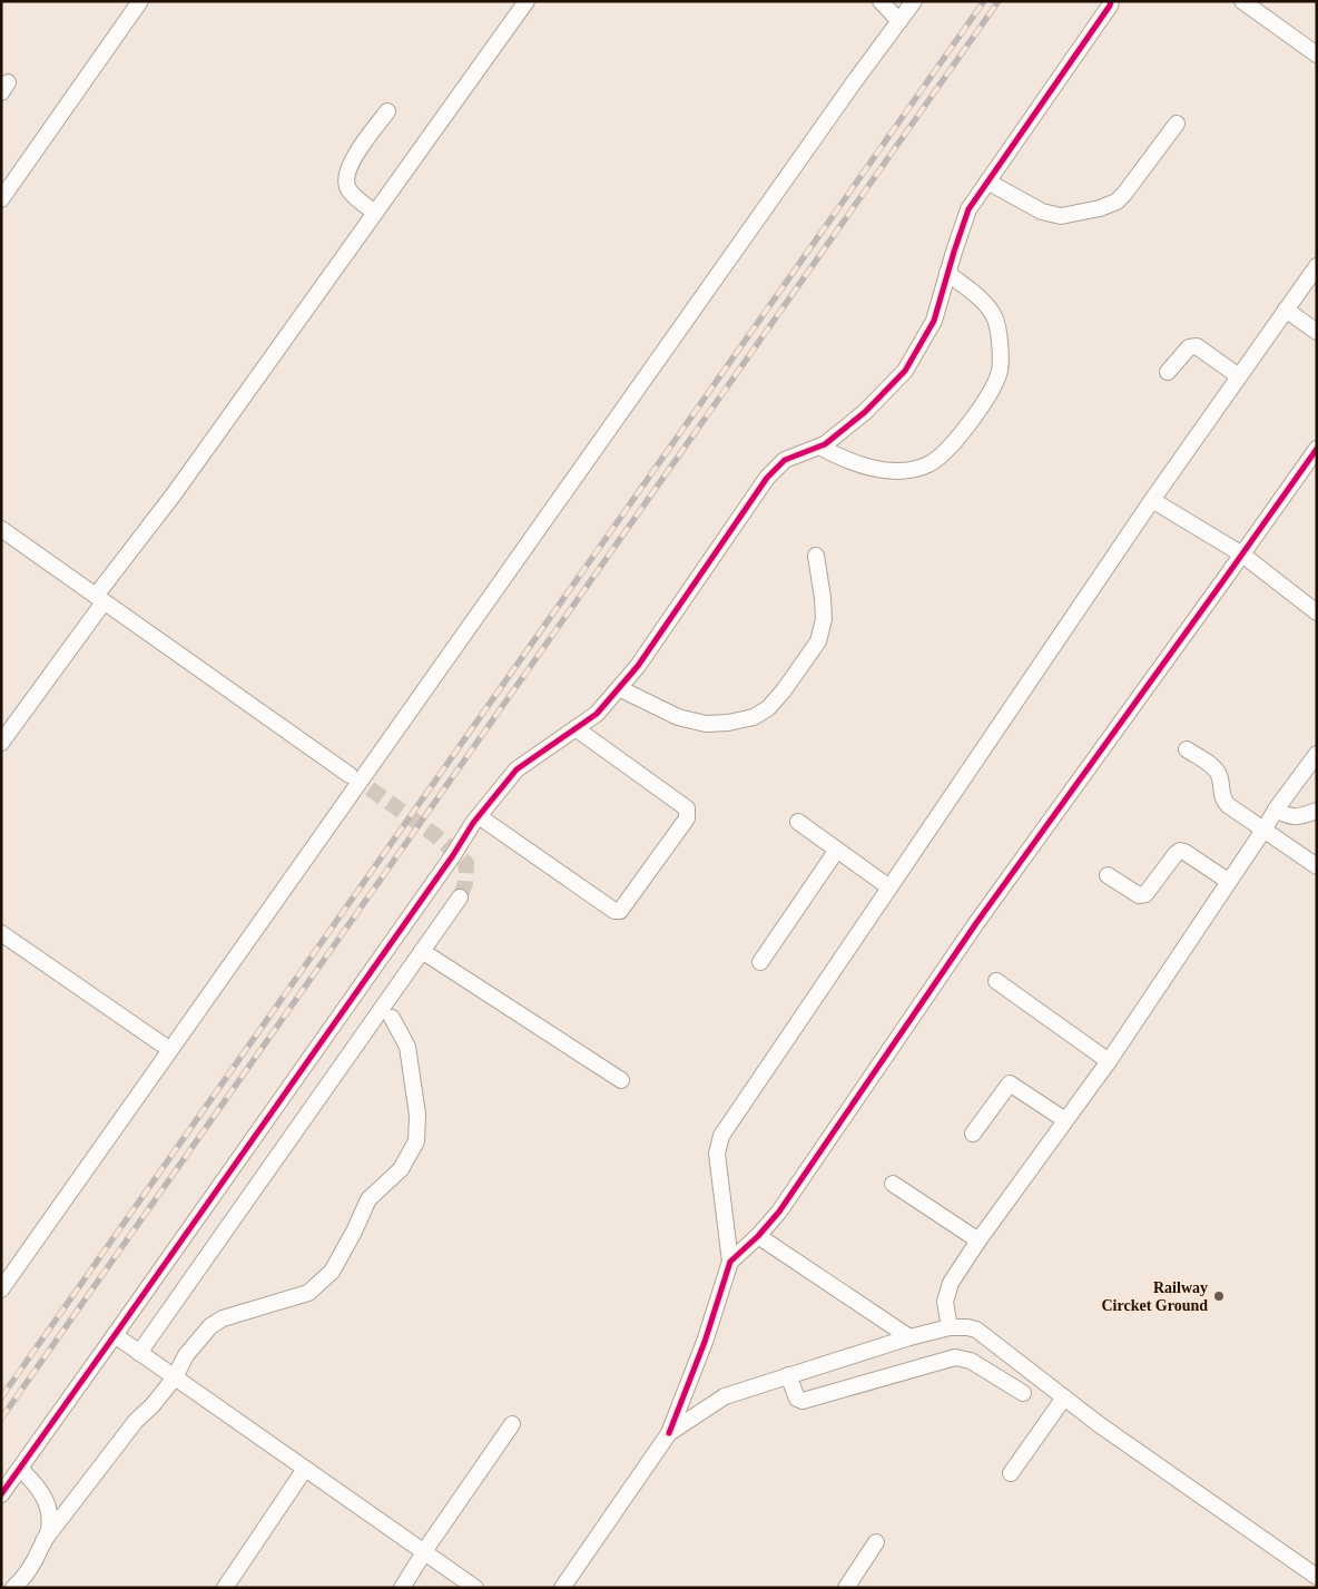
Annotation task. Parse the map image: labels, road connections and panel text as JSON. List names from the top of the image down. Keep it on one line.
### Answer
{"places":["Railway Circket Ground"]}
